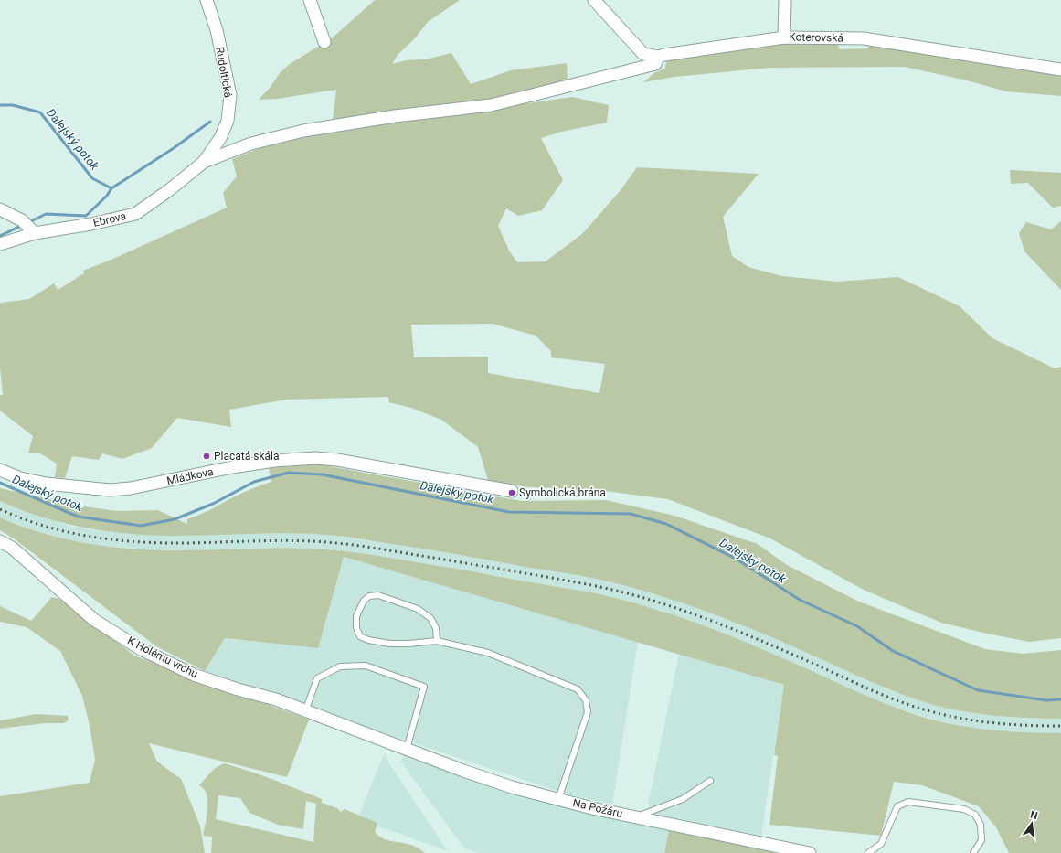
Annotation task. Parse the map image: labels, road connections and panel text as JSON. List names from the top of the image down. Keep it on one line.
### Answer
{"streets":{"street":["Koterovská","Rudoltická","Ebrova","Mládkova","K Holému vrchu","Na Požáru"]},"crossings":[["Rudoltická","Ebrova"],["K Holému vrchu","Na Požáru"]],"water":["Dalejský potok"],"places":["Placatá skála","Symbolická brána"],"north":"top"}
